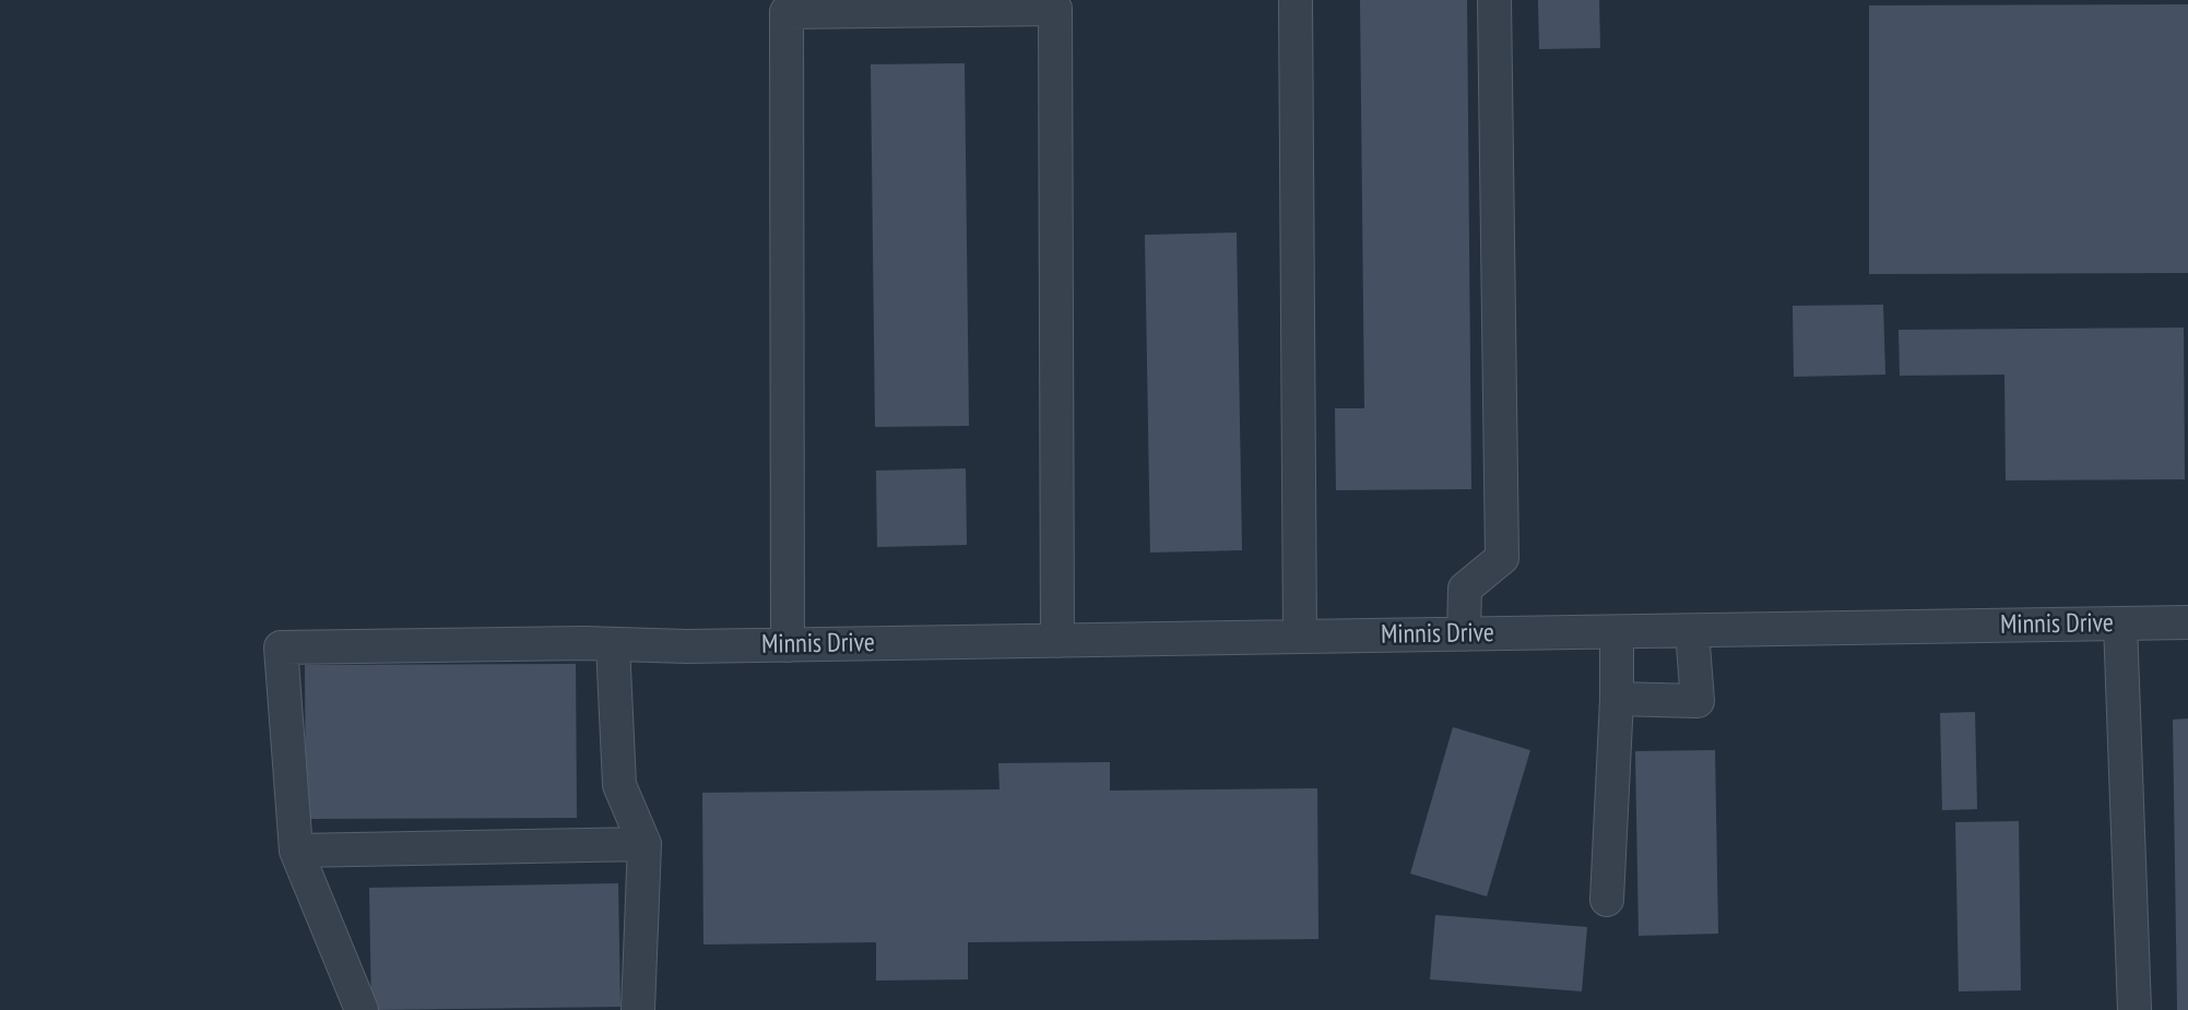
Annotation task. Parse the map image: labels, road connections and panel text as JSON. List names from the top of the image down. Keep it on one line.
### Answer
{"streets":{"street":["Minnis Drive"]}}
